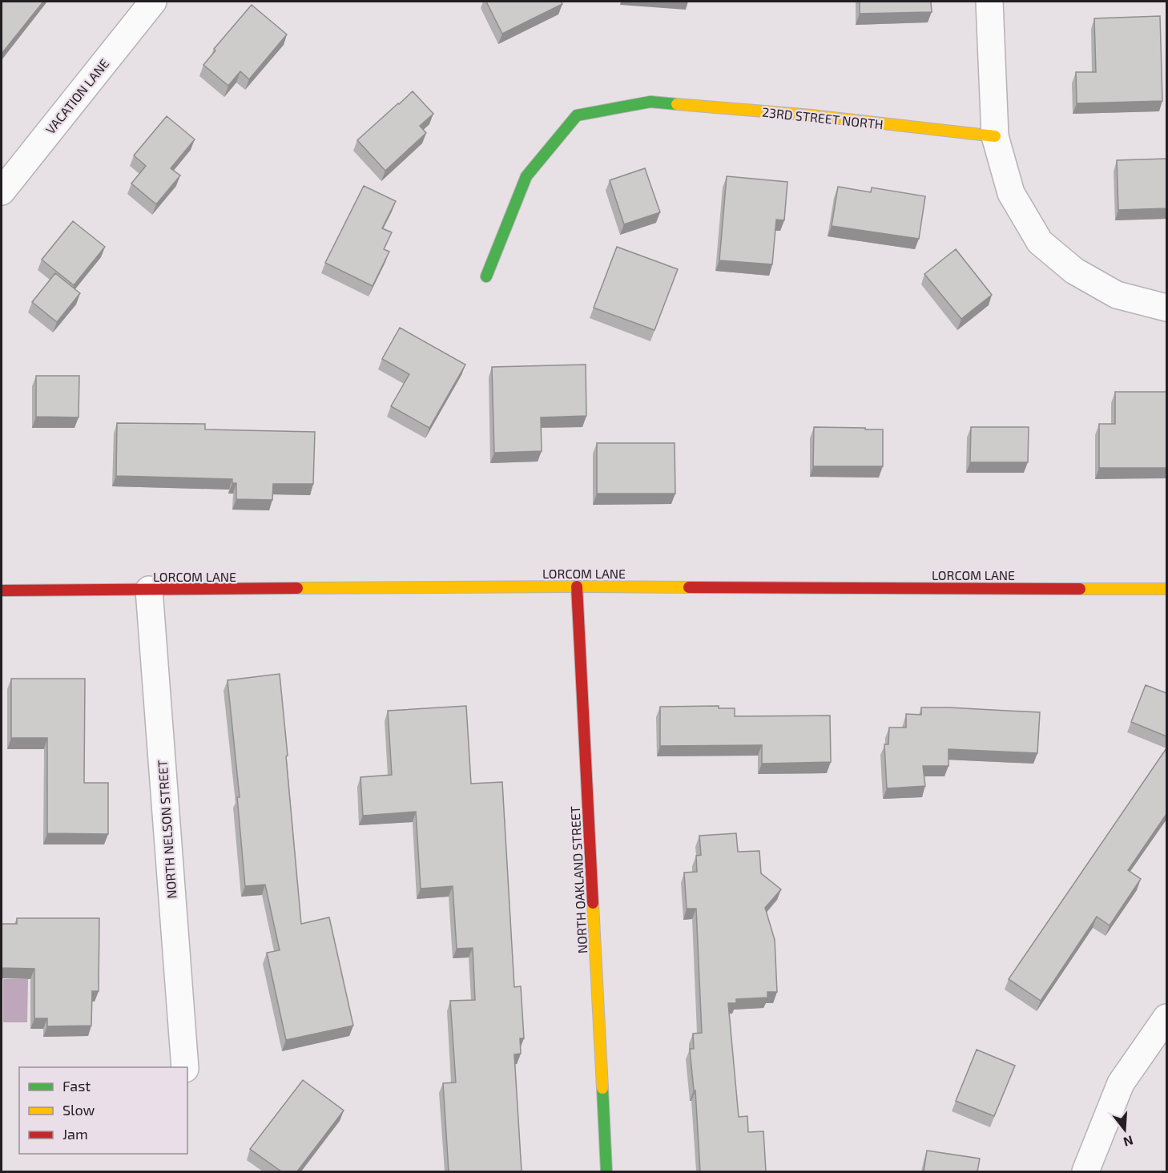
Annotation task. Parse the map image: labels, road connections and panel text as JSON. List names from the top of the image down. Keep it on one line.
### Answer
{"streets":{"street":["VACATION LANE","23RD STREET NORTH","LORCOM LANE","NORTH NELSON STREET","NORTH OAKLAND STREET"]},"crossings":[["LORCOM LANE","NORTH NELSON STREET"],["LORCOM LANE","NORTH OAKLAND STREET"]],"legend":["Fast","Slow","Jam"],"north":"bottom"}
